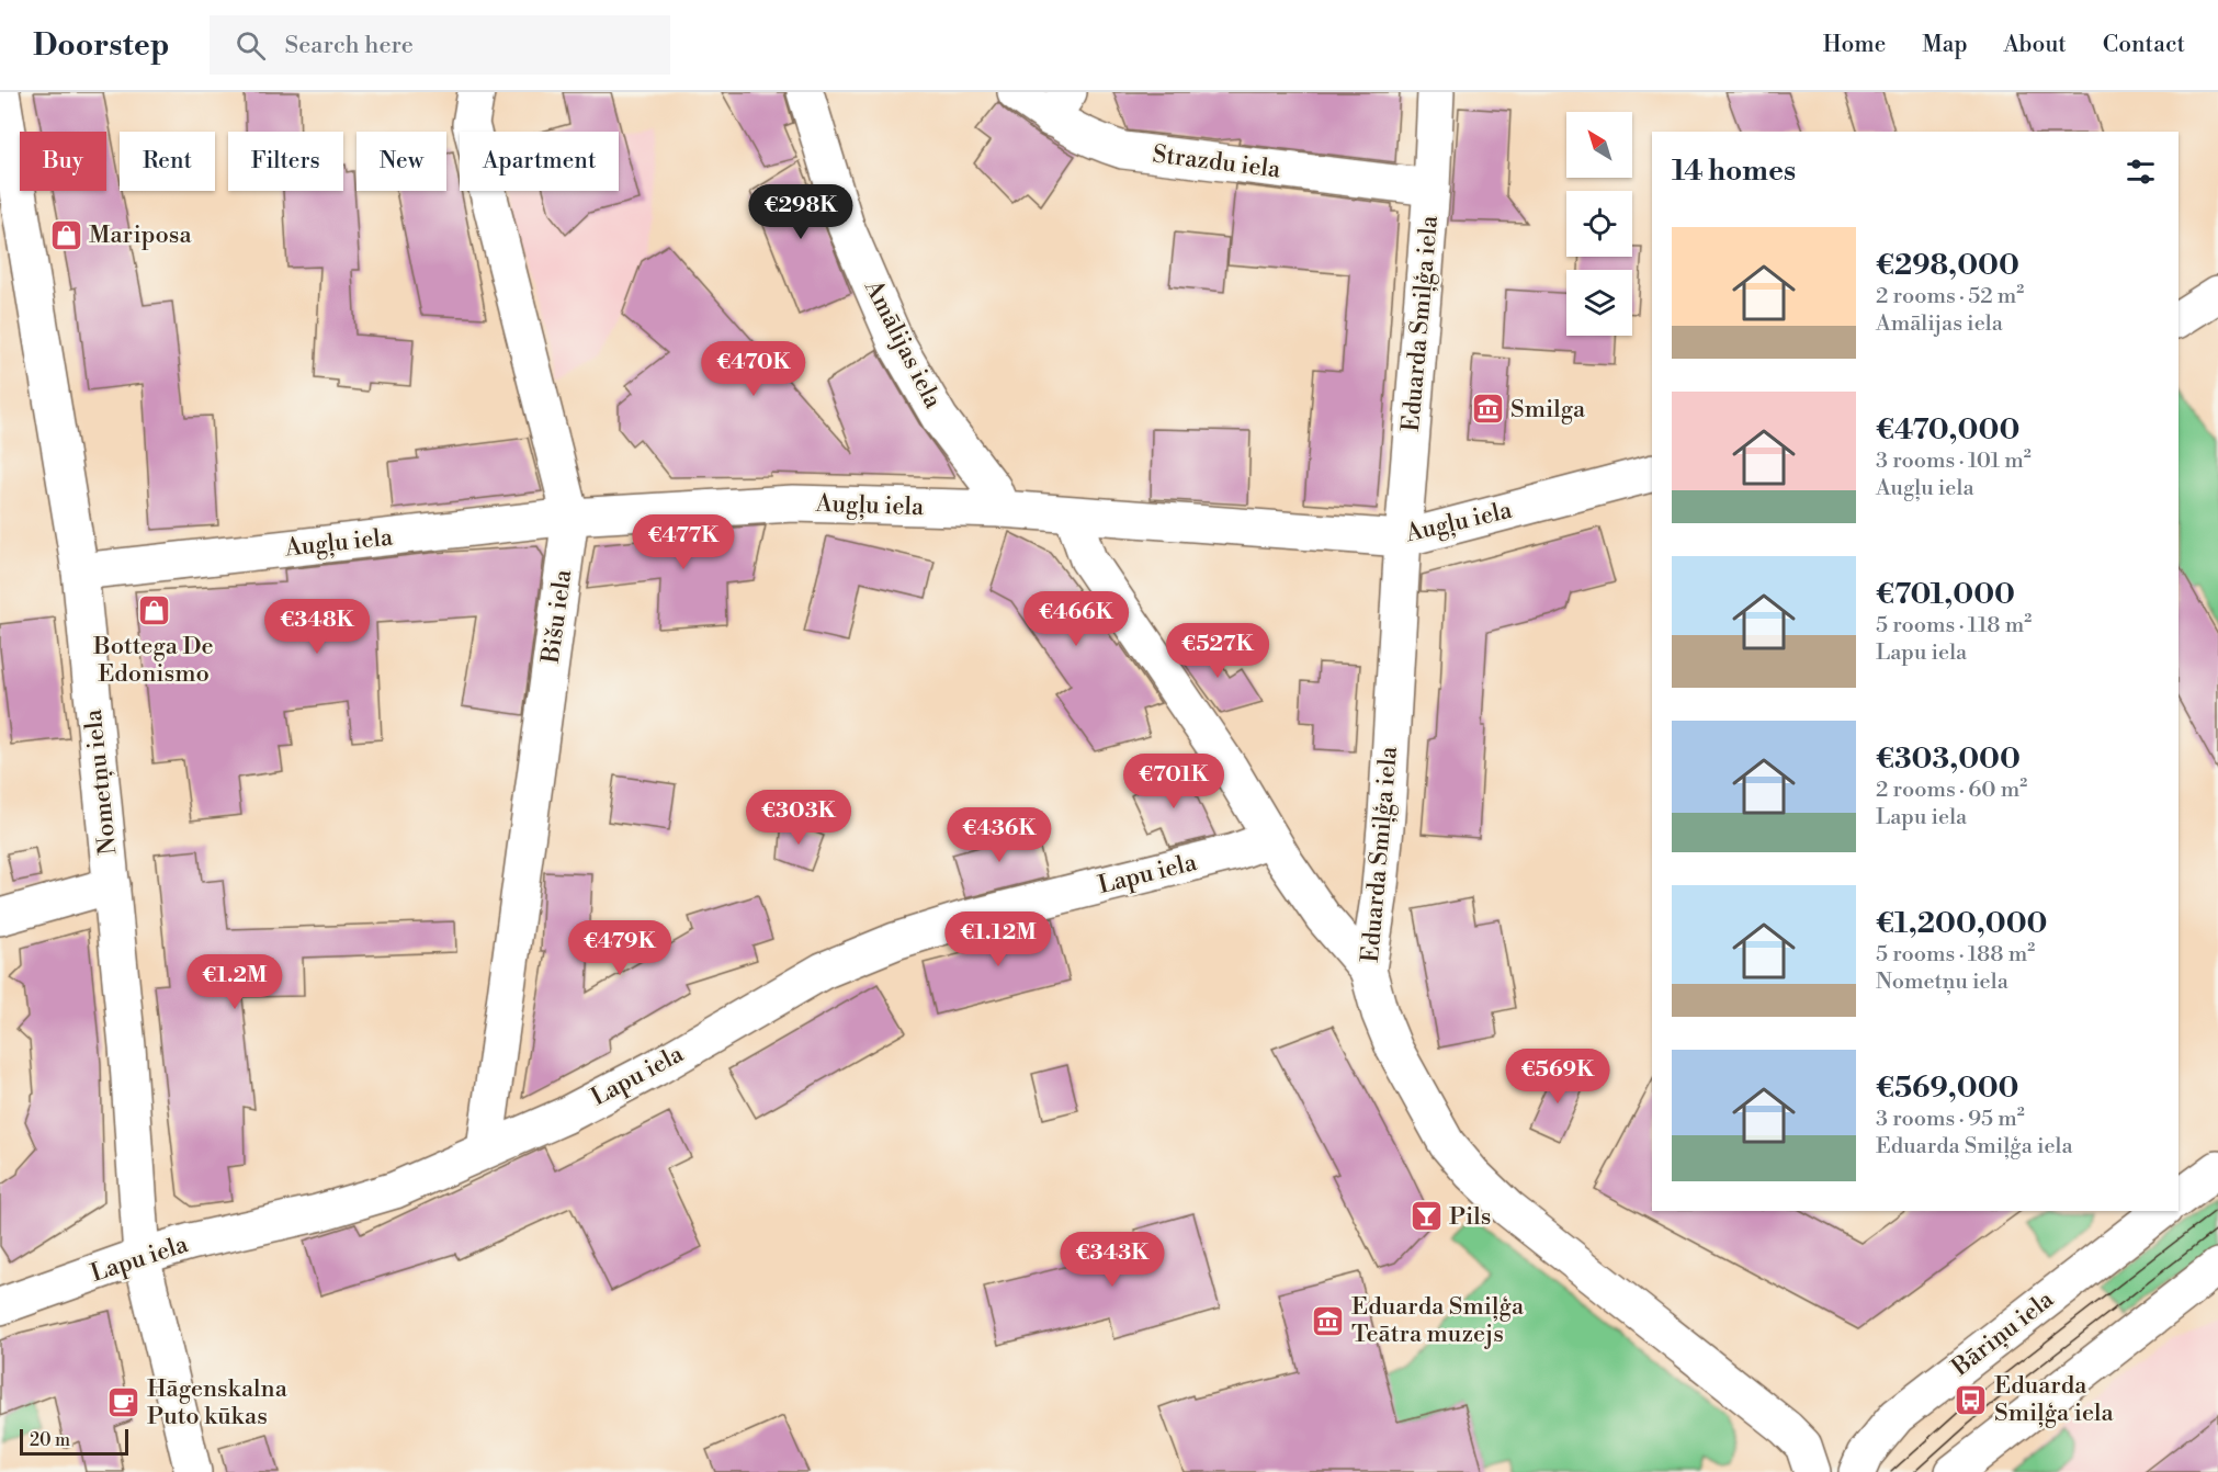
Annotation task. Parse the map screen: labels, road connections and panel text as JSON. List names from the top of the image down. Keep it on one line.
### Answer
{"streets":{"street":["Strazdu iela","Eduarda Smiļģa iela","Amālijas iela","Augļu iela","Bišu iela","Nometņu iela","Lapu iela","Bāriņu iela"]},"crossings":[["Strazdu iela","Eduarda Smiļģa iela"],["Eduarda Smiļģa iela","Augļu iela"],["Amālijas iela","Augļu iela"],["Augļu iela","Bišu iela"],["Augļu iela","Nometņu iela"],["Bišu iela","Lapu iela"],["Nometņu iela","Lapu iela"]],"places":{"shop":["Mariposa","Bottega De Edonismo"],"museum":["Smilga","Eduarda Smiļģa Teātra muzejs"],"bar":["Pils"],"bus stop":["Eduarda Smiļģa iela"],"cafe":["Hāgenskalna Puto kūkas"]},"scale_bar":"20 m","north":"top left","page":{"header":"Doorstep","search":"Search here","nav":["Home","Map","About","Contact"],"chip":["Buy","Rent","Filters","New","Apartment"],"heading":"14 homes","price":["€298K","€470K","€477K","€466K","€348K","€527K","€701K","€303K","€436K","€1.12M","€479K","€1.2M","€569K","€343K"],"list":[{"name":"€298,000","note":"2 rooms · 52 m² · Amālijas iela"},{"name":"€470,000","note":"3 rooms · 101 m² · Augļu iela"},{"name":"€701,000","note":"5 rooms · 118 m² · Lapu iela"},{"name":"€303,000","note":"2 rooms · 60 m² · Lapu iela"},{"name":"€1,200,000","note":"5 rooms · 188 m² · Nometņu iela"},{"name":"€569,000","note":"3 rooms · 95 m² · Eduarda Smiļģa iela"}],"scale":"20 m"}}
